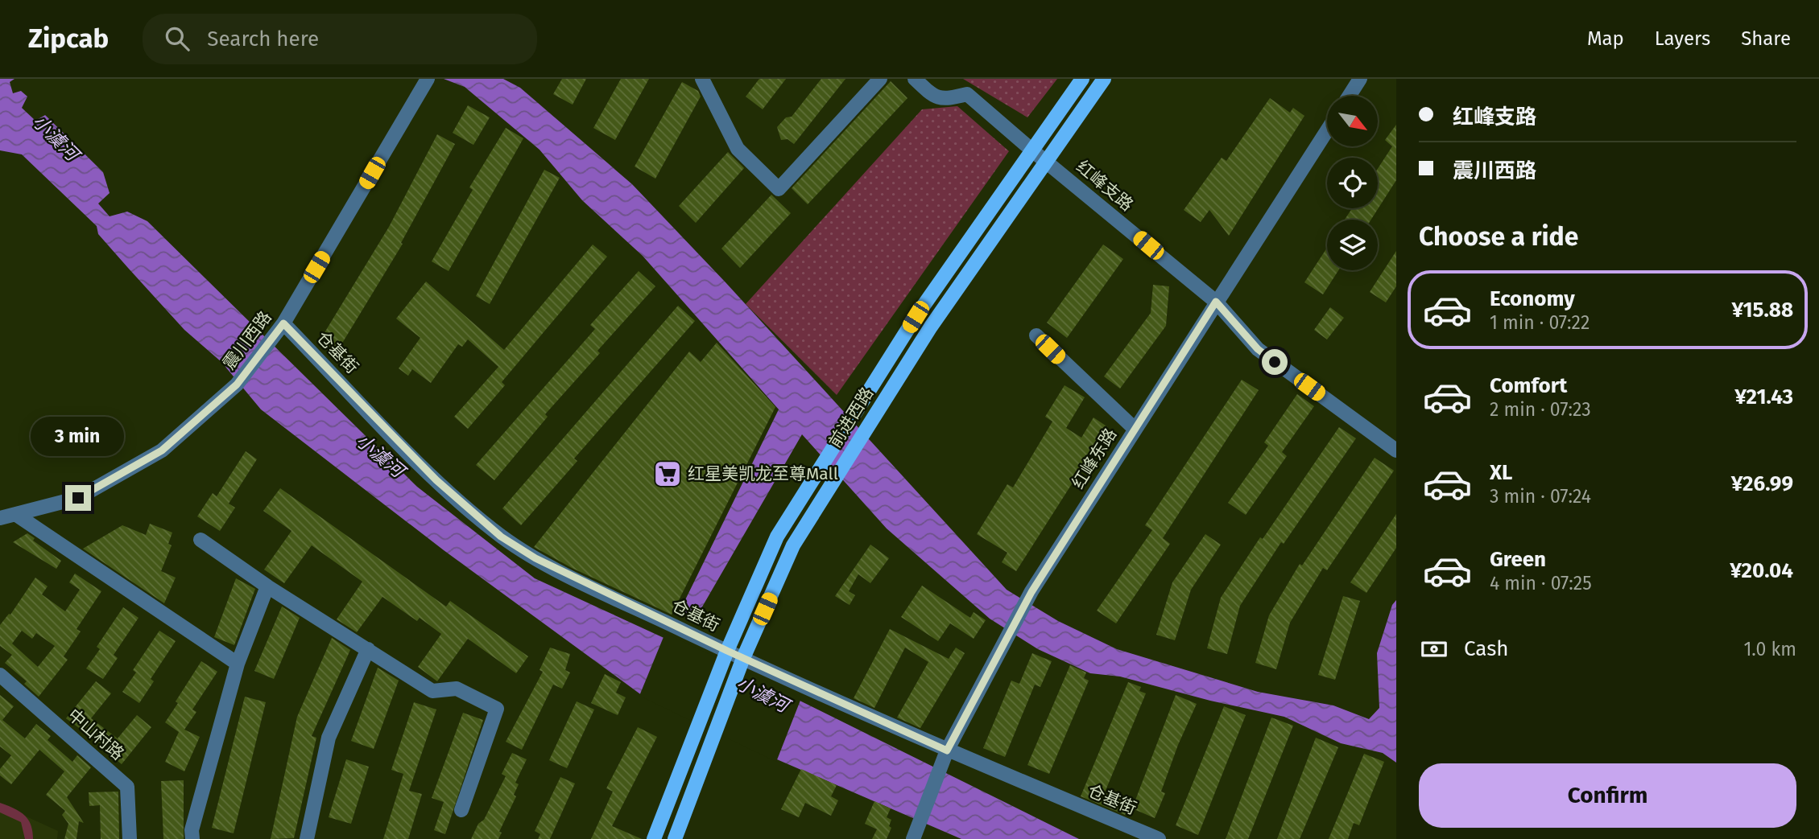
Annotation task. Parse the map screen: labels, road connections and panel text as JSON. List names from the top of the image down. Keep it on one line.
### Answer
{"streets":{"main road":["前进西路"],"street":["红峰支路","震川西路","仓基街","红峰东路","中山村路"]},"crossings":[["红峰支路","前进西路"],["红峰支路","红峰东路"],["震川西路","仓基街"],["仓基街","前进西路"],["仓基街","红峰东路"]],"water":["小澞河"],"places":{"supermarket":["红星美凯龙至尊Mall"]},"north":"bottom right","page":{"header":"Zipcab","search":"Search here","nav":["Map","Layers","Share"],"banner":["红峰支路","震川西路"],"heading":"Choose a ride","list":[{"name":"Economy","note":"1 min · 07:22","value":"¥15.88"},{"name":"Comfort","note":"2 min · 07:23","value":"¥21.43"},{"name":"XL","note":"3 min · 07:24","value":"¥26.99"},{"name":"Green","note":"4 min · 07:25","value":"¥20.04"}],"bubble":"3 min","pay":["Cash","1.0 km"],"buttons":"Confirm"}}
